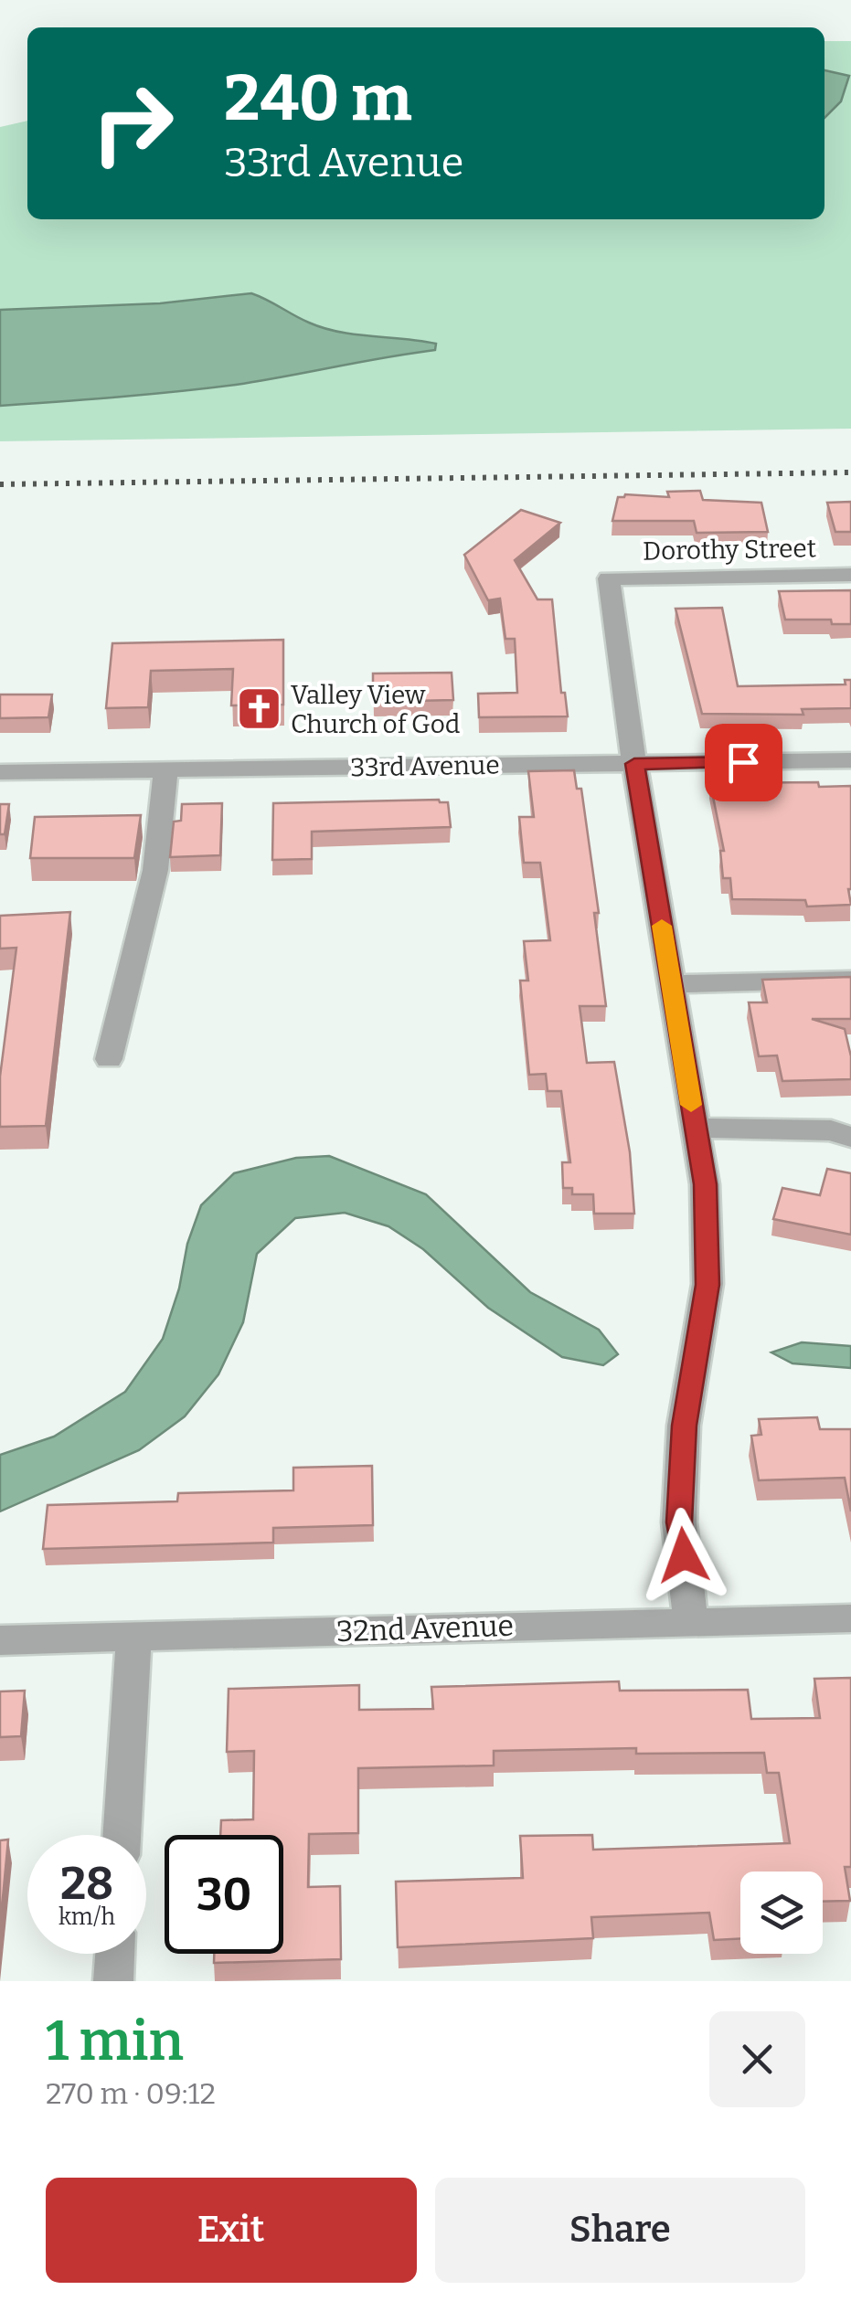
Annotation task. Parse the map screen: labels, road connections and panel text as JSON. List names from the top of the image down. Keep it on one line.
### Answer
{"streets":{"street":["Dorothy Street","33rd Avenue","32nd Avenue"]},"crossings":[["Dorothy Street","33rd Avenue"]],"places":{"church":["Valley View Church of God"]},"page":{"turn":["240 m","33rd Avenue"],"speed":"28 km/h","limit":"30","heading":["1 min","270 m · 09:12"],"buttons":["Exit","Share"]}}
